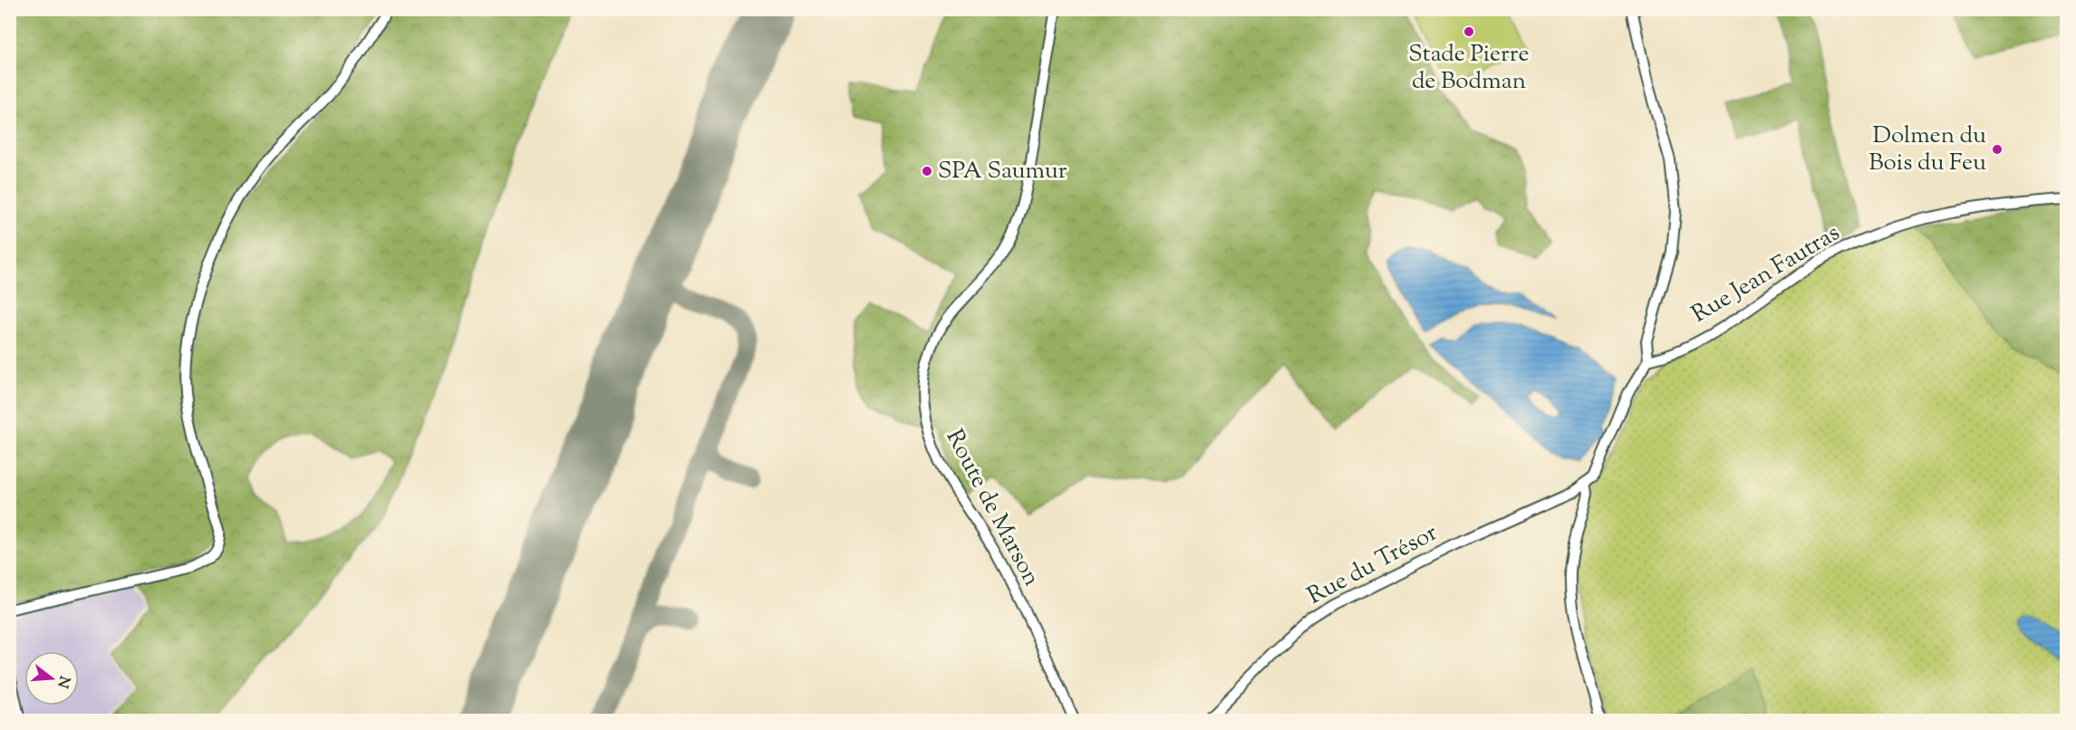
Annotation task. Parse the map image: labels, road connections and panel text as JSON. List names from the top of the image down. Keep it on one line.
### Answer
{"streets":{"street":["Rue Jean Fautras","Route de Marson","Rue du Trésor"]},"places":["Stade Pierre de Bodman","Dolmen du Bois du Feu","SPA Saumur"],"north":"right"}
